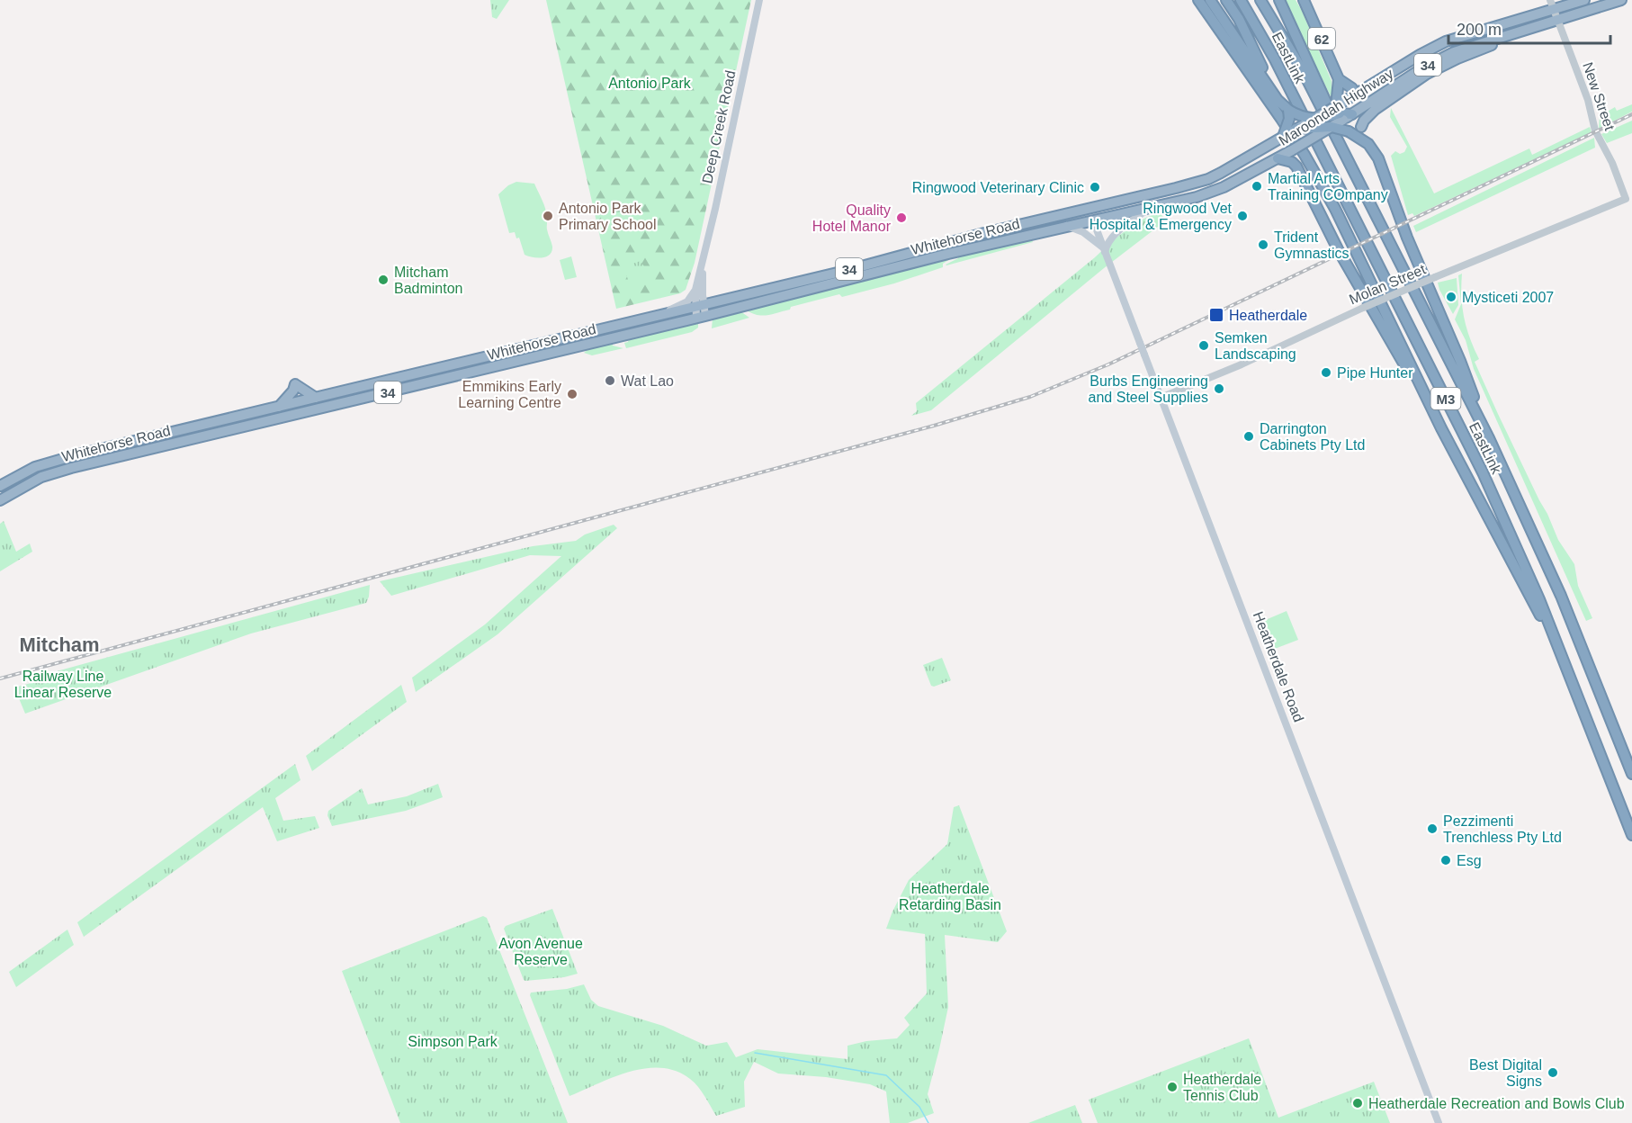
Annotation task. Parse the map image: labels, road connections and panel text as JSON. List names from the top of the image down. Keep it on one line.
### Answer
{"streets":{"highway":["62","EastLink","34","Maroondah Highway","Whitehorse Road","M3"],"main road":["Deep Creek Road","Heatherdale Road"],"street":["New Street","Molan Street"]},"crossings":[["62","Maroondah Highway"],["New Street","Maroondah Highway"],["New Street","Molan Street"],["Maroondah Highway","Whitehorse Road"],["Maroondah Highway","Heatherdale Road"],["Deep Creek Road","Whitehorse Road"],["Whitehorse Road","Heatherdale Road"],["Molan Street","Heatherdale Road"]],"districts":["Mitcham"],"parks":["Antonio Park","Railway Line Linear Reserve","Heatherdale Retarding Basin","Avon Avenue Reserve","Simpson Park"],"places":{"other":["Martial Arts Training COmpany","Ringwood Veterinary Clinic","Antonio Park Primary School","Ringwood Vet Hospital & Emergency","Quality Hotel Manor","Trident Gymnastics","Mitcham Badminton","Mysticeti 2007","Semken Landscaping","Pipe Hunter","Wat Lao","Burbs Engineering and Steel Supplies","Emmikins Early Learning Centre","Darrington Cabinets Pty Ltd","Pezzimenti Trenchless Pty Ltd","Esg","Best Digital Signs","Heatherdale Tennis Club","Heatherdale Recreation and Bowls Club"],"transit":["Heatherdale"]},"scale_bar":"200 m"}
